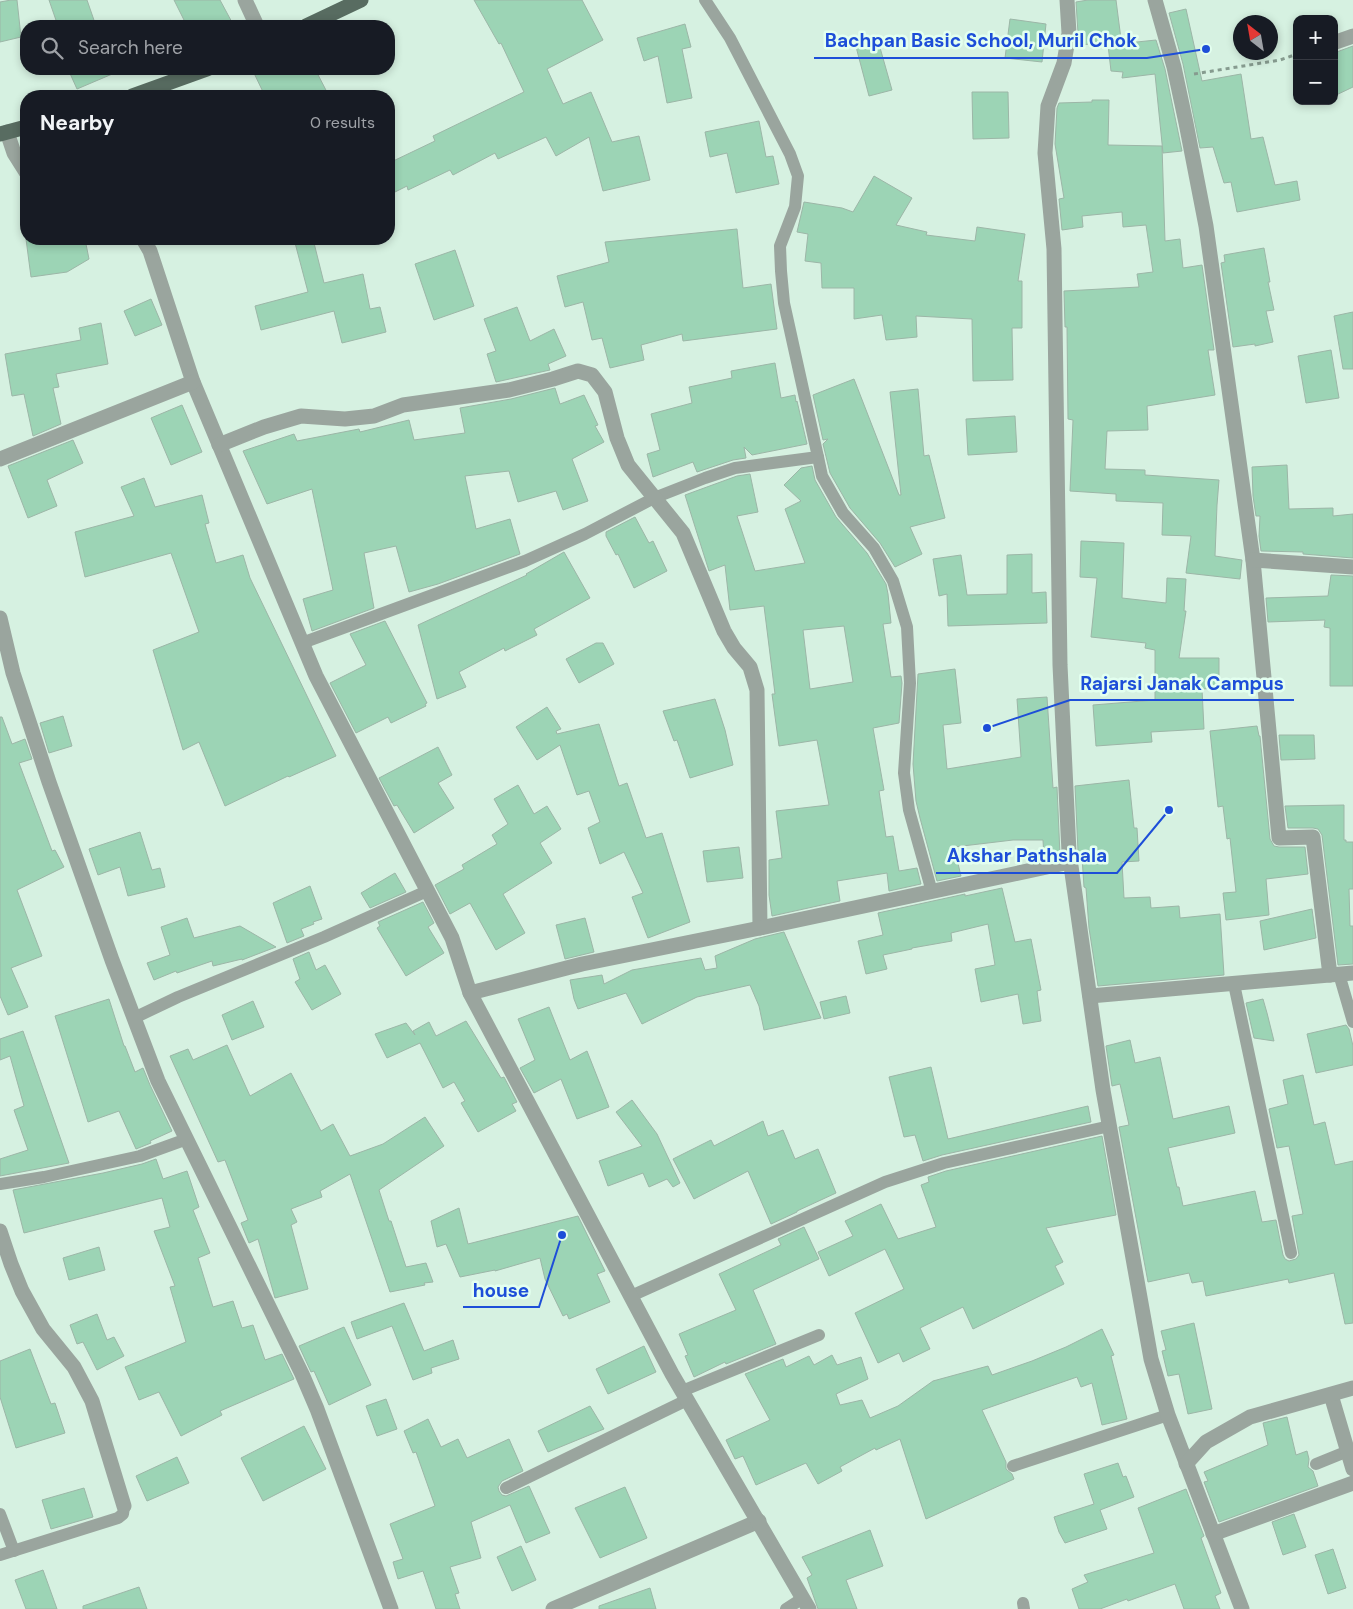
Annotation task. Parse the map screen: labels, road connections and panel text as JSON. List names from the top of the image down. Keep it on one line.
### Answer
{"places":["Bachpan Basic School, Muril Chok","Rajarsi Janak Campus","Akshar Pathshala","house"],"north":"top left","page":{"map_buttons":["+","−"],"search":"Search here","heading":["Nearby","0 results"]}}
